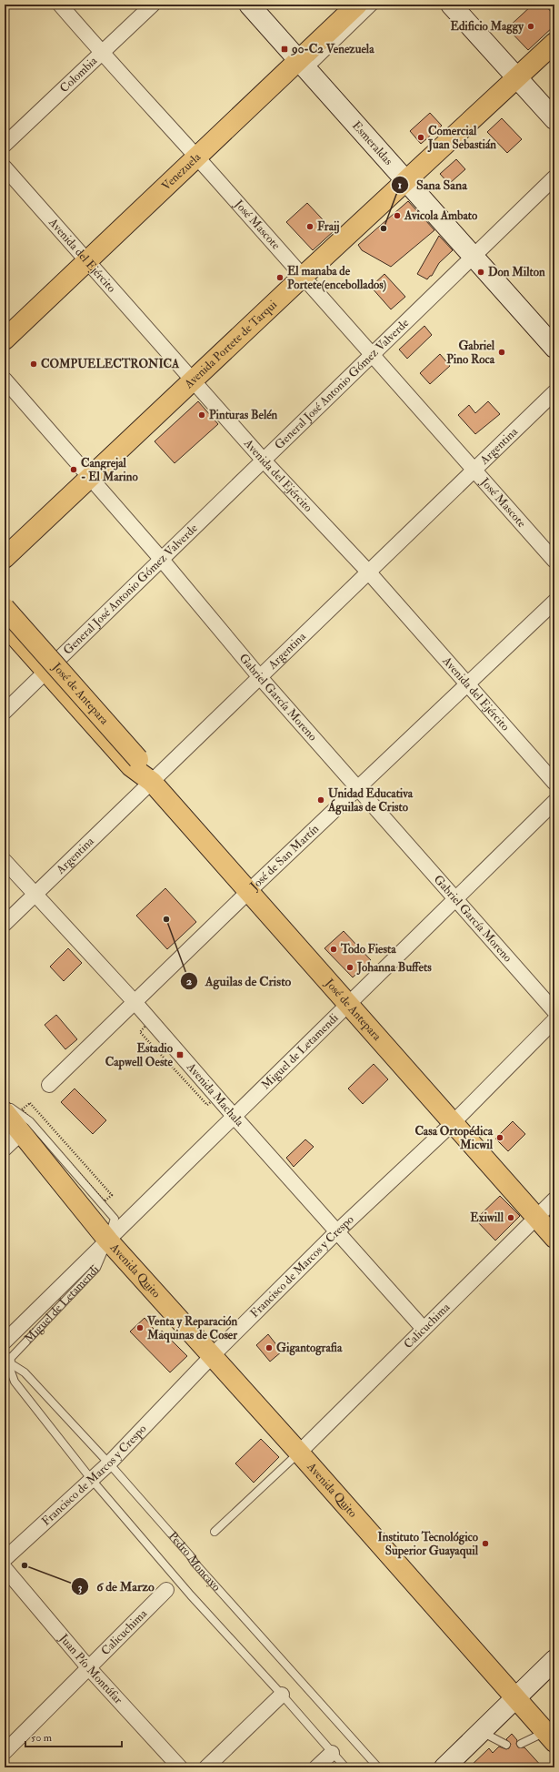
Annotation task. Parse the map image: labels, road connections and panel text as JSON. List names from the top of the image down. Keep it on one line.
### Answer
{"streets":{"main road":["Esmeraldas","Venezuela","Avenida Portete de Tarqui","José de Antepara","Avenida Quito"],"street":["Colombia","José Mascote","Avenida del Ejército","General José Antonio Gómez Valverde","Argentina","Gabriel García Moreno","José de San Martín","Miguel de Letamendi","Avenida Machala","Francisco de Marcos y Crespo","Calicuchima","Juan Pío Montúfar"],"lane":["Pedro Moncayo"]},"crossings":[["Colombia","José Mascote"],["Esmeraldas","Venezuela"],["Esmeraldas","Avenida Portete de Tarqui"],["Esmeraldas","General José Antonio Gómez Valverde"],["Venezuela","José Mascote"],["Venezuela","Avenida del Ejército"],["José Mascote","Avenida Portete de Tarqui"],["José Mascote","General José Antonio Gómez Valverde"],["José Mascote","Argentina"],["Avenida del Ejército","Avenida Portete de Tarqui"],["Avenida del Ejército","General José Antonio Gómez Valverde"],["Avenida del Ejército","Argentina"],["Avenida del Ejército","José de San Martín"],["Avenida Portete de Tarqui","Gabriel García Moreno"],["General José Antonio Gómez Valverde","José de Antepara"],["General José Antonio Gómez Valverde","Gabriel García Moreno"],["Argentina","José de Antepara"],["Argentina","Gabriel García Moreno"],["Argentina","Avenida Machala"],["José de Antepara","José de San Martín"],["José de Antepara","Miguel de Letamendi"],["José de Antepara","Francisco de Marcos y Crespo"],["José de Antepara","Calicuchima"],["Gabriel García Moreno","José de San Martín"],["Gabriel García Moreno","Miguel de Letamendi"],["José de San Martín","Avenida Machala"],["Miguel de Letamendi","Avenida Machala"],["Miguel de Letamendi","Avenida Quito"],["Miguel de Letamendi","Pedro Moncayo"],["Avenida Machala","Francisco de Marcos y Crespo"],["Avenida Machala","Calicuchima"],["Francisco de Marcos y Crespo","Avenida Quito"],["Francisco de Marcos y Crespo","Pedro Moncayo"],["Avenida Quito","Calicuchima"],["Calicuchima","Juan Pío Montúfar"]],"places":{"other":["Edificio Maggy","Comercial Juan Sebastián","Avicola Ambato","Fraij","Sana Sana","Don Milton","El manaba de Portete(encebollados)","Gabriel Pino Roca","COMPUELECTRONICA","Pinturas Belén","Cangrejal - El Marino","Unidad Educativa Águilas de Cristo","Aguilas de Cristo","Todo Fiesta","Johanna Buffets","Casa Ortopédica Micwil","Exiwill","Venta y Reparación Maquinas de Coser","Gigantografia","Instituto Tecnológico Superior Guayaquil","6 de Marzo"],"transit":["90-C2 Venezuela","Estadio Capwell Oeste"]},"scale_bar":"50 m"}
